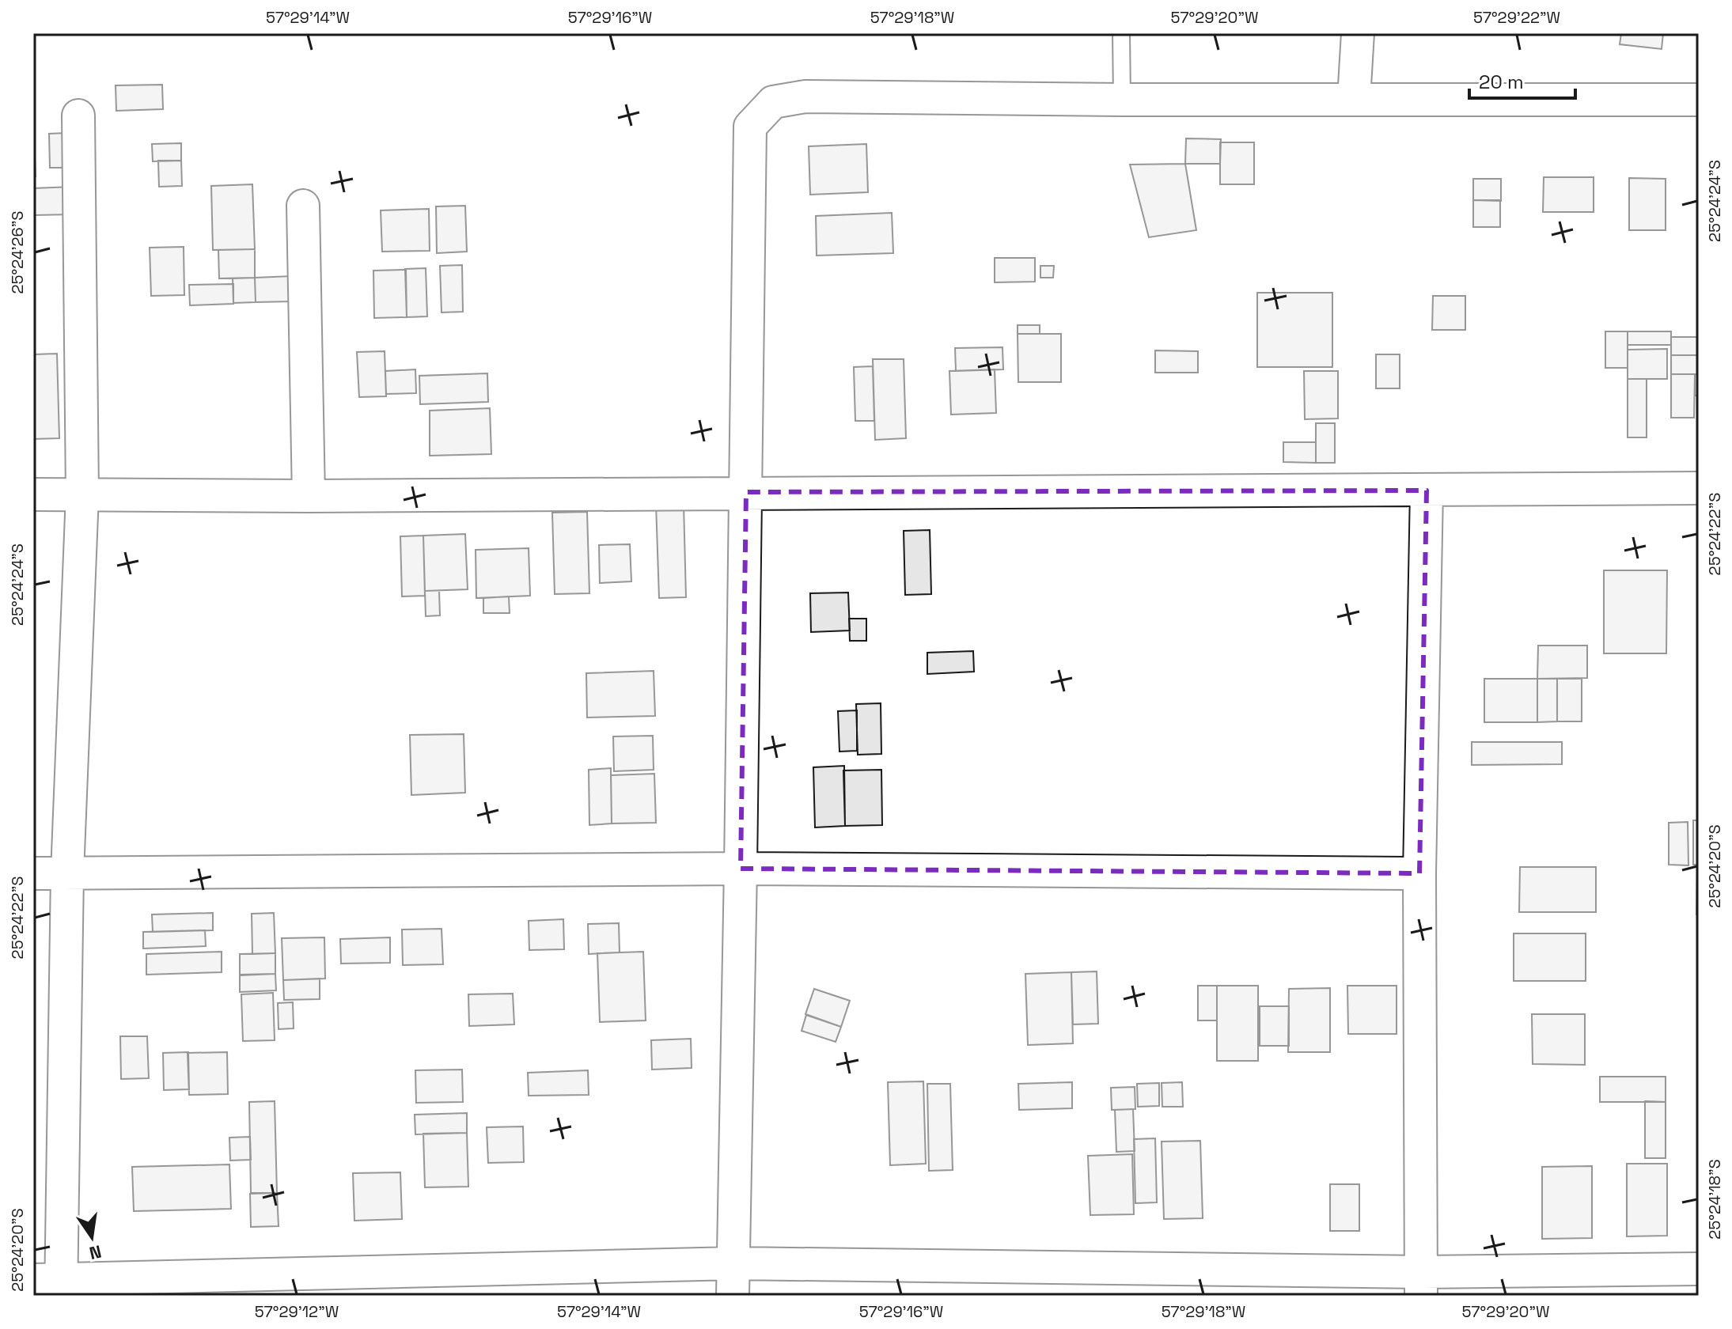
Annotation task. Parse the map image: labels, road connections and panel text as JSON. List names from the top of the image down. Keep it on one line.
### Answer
{"scale_bar":"20 m","north":"bottom","coordinates":["57°29'14\"W","57°29'16\"W","57°29'18\"W","57°29'20\"W","57°29'22\"W","25°24'24\"S","25°24'26\"S","25°24'22\"S","25°24'20\"S","25°24'18\"S","57°29'12\"W"]}
